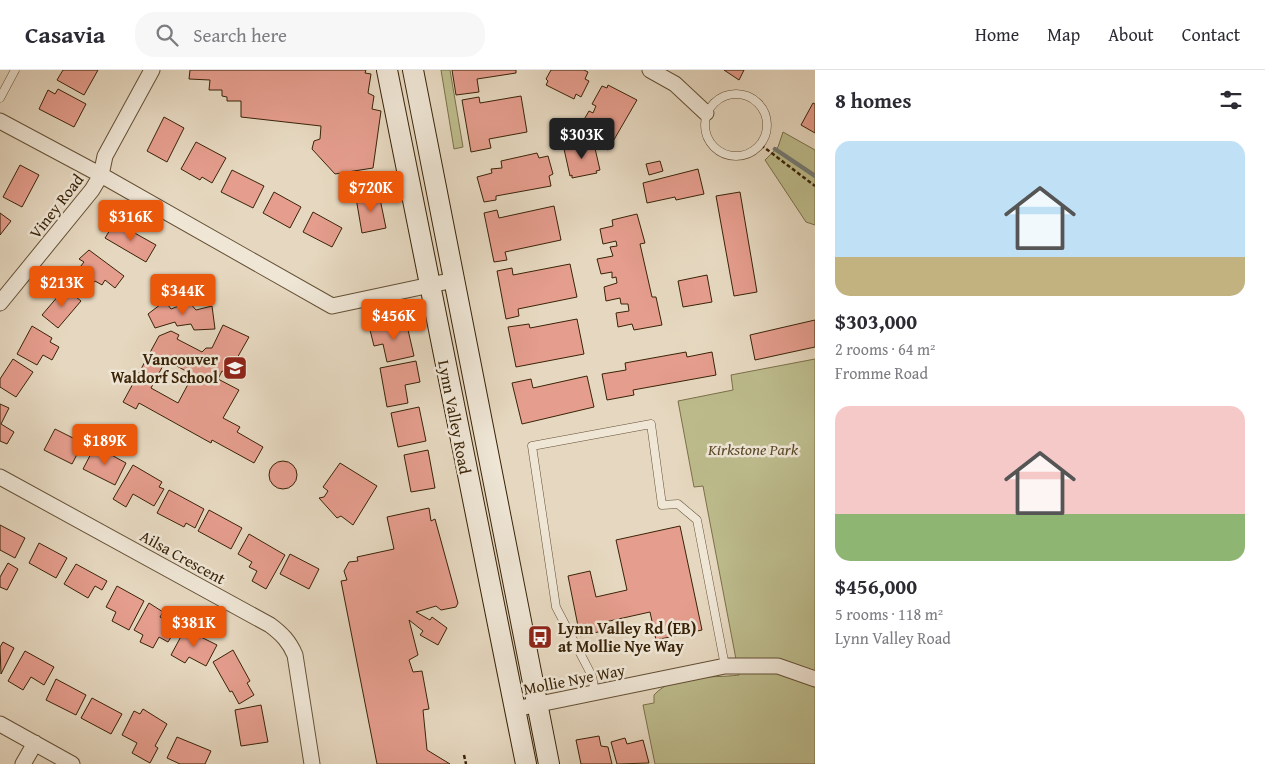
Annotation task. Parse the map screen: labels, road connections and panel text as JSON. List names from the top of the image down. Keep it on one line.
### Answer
{"streets":{"main road":["Lynn Valley Road"],"street":["Viney Road","Ailsa Crescent","Mollie Nye Way"]},"crossings":[["Lynn Valley Road","Mollie Nye Way"]],"parks":["Kirkstone Park"],"places":{"school or university":["Vancouver Waldorf School"],"bus stop":["Lynn Valley Rd (EB) at Mollie Nye Way"]},"page":{"header":"Casavia","search":"Search here","nav":["Home","Map","About","Contact"],"heading":"8 homes","price":["$303K","$720K","$316K","$213K","$344K","$456K","$189K","$381K"],"list":[{"name":"$303,000","note":"2 rooms · 64 m² · Fromme Road"},{"name":"$456,000","note":"5 rooms · 118 m² · Lynn Valley Road"}]}}
